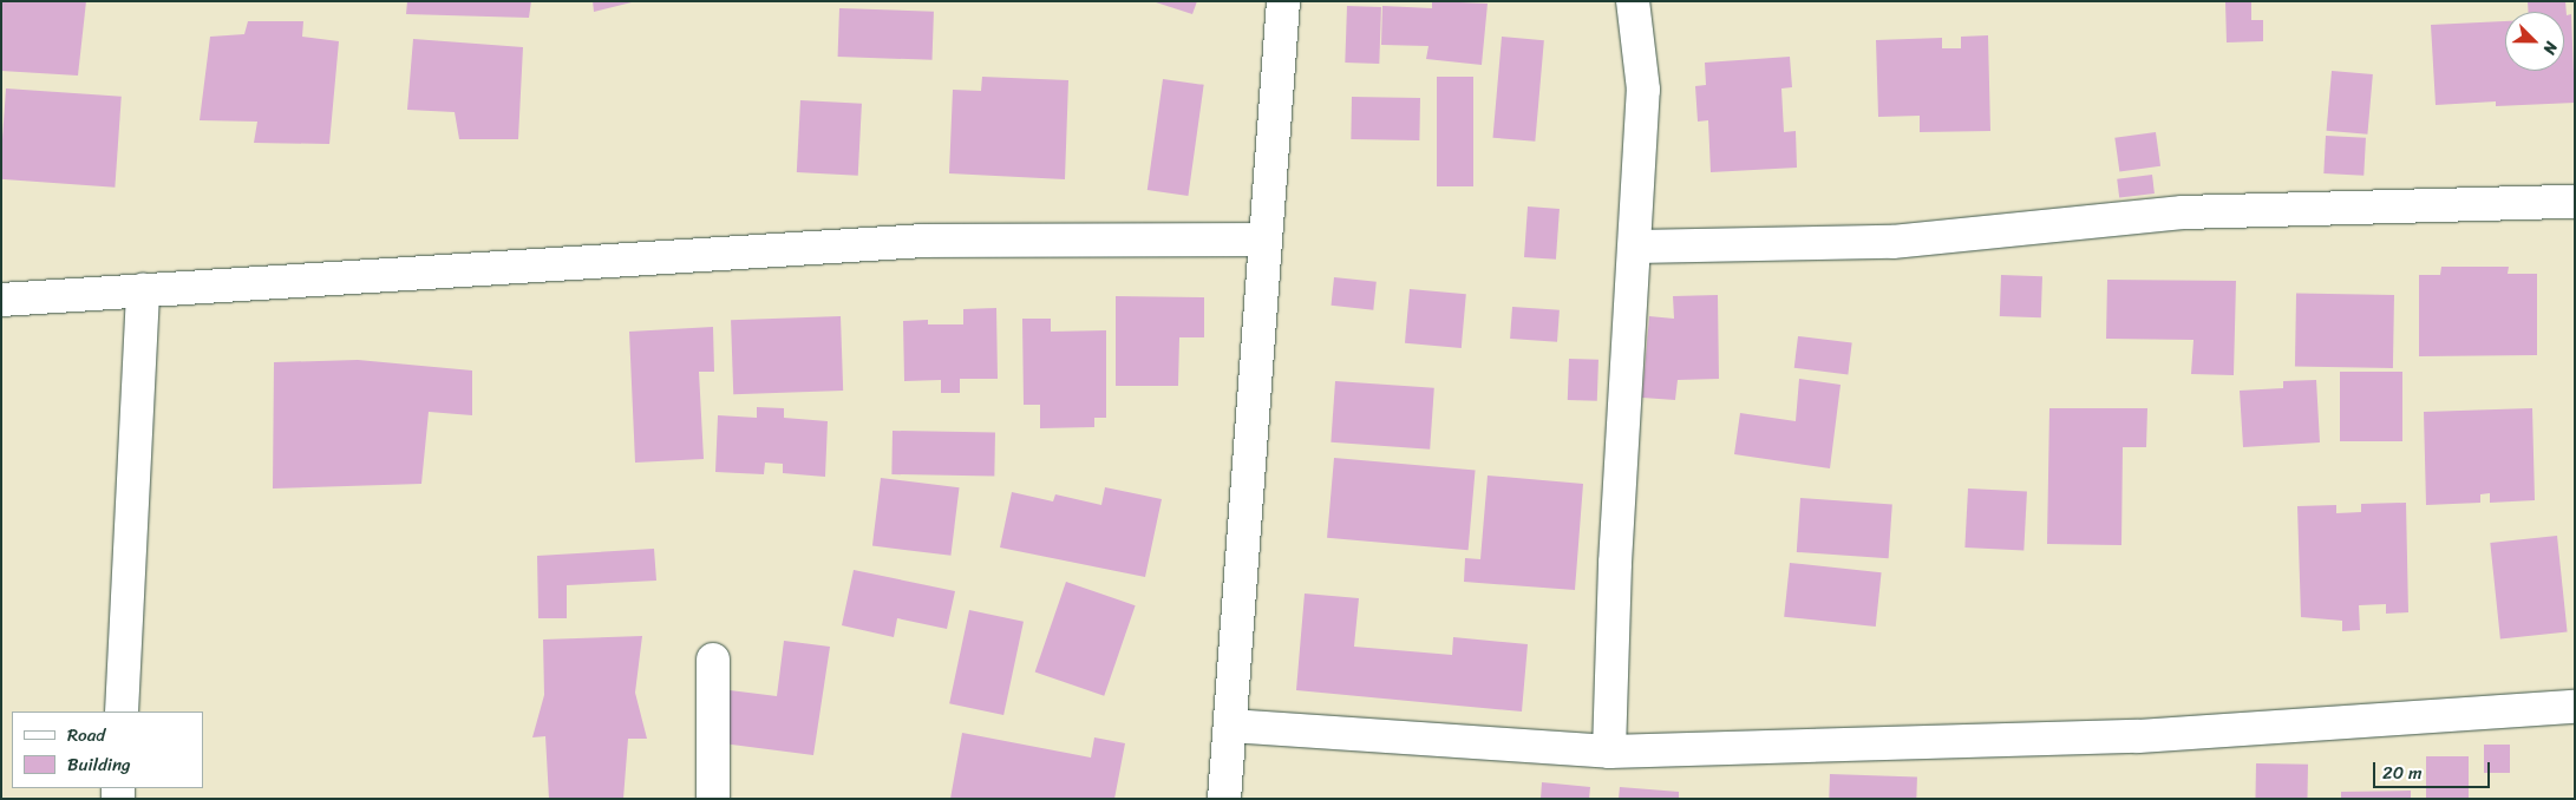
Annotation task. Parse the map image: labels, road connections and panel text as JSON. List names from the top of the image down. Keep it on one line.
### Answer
{"legend":["Road","Building"],"scale_bar":"20 m","north":"bottom right"}
